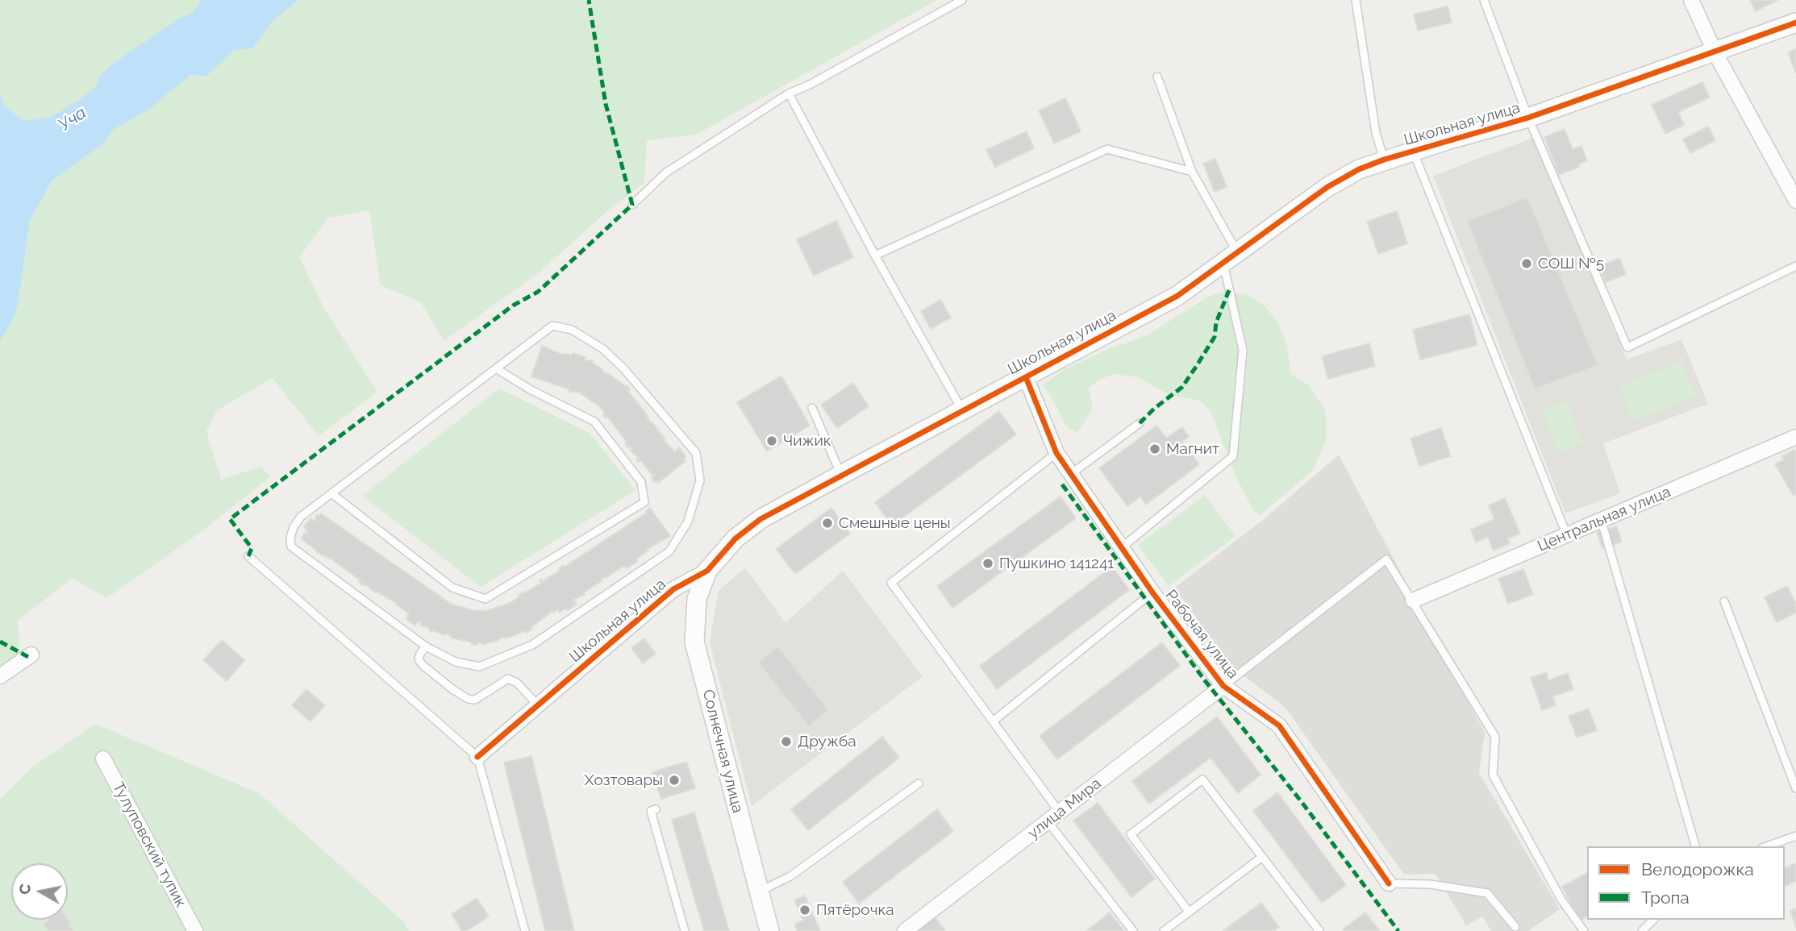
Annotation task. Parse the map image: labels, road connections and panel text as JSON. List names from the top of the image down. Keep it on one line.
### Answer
{"streets":{"street":["Школьная улица","Центральная улица","Рабочая улица","Солнечная улица","улица Мира","Тулуповский тупик"]},"crossings":[["Школьная улица","Рабочая улица"],["Школьная улица","Солнечная улица"],["Рабочая улица","улица Мира"]],"water":["Уча"],"places":["СОШ №5","Чижик","Магнит","Смешные цены","Пушкино 141241","Дружба","Хозтовары","Пятёрочка"],"legend":["Велодорожка","Тропа"],"north":"left"}
